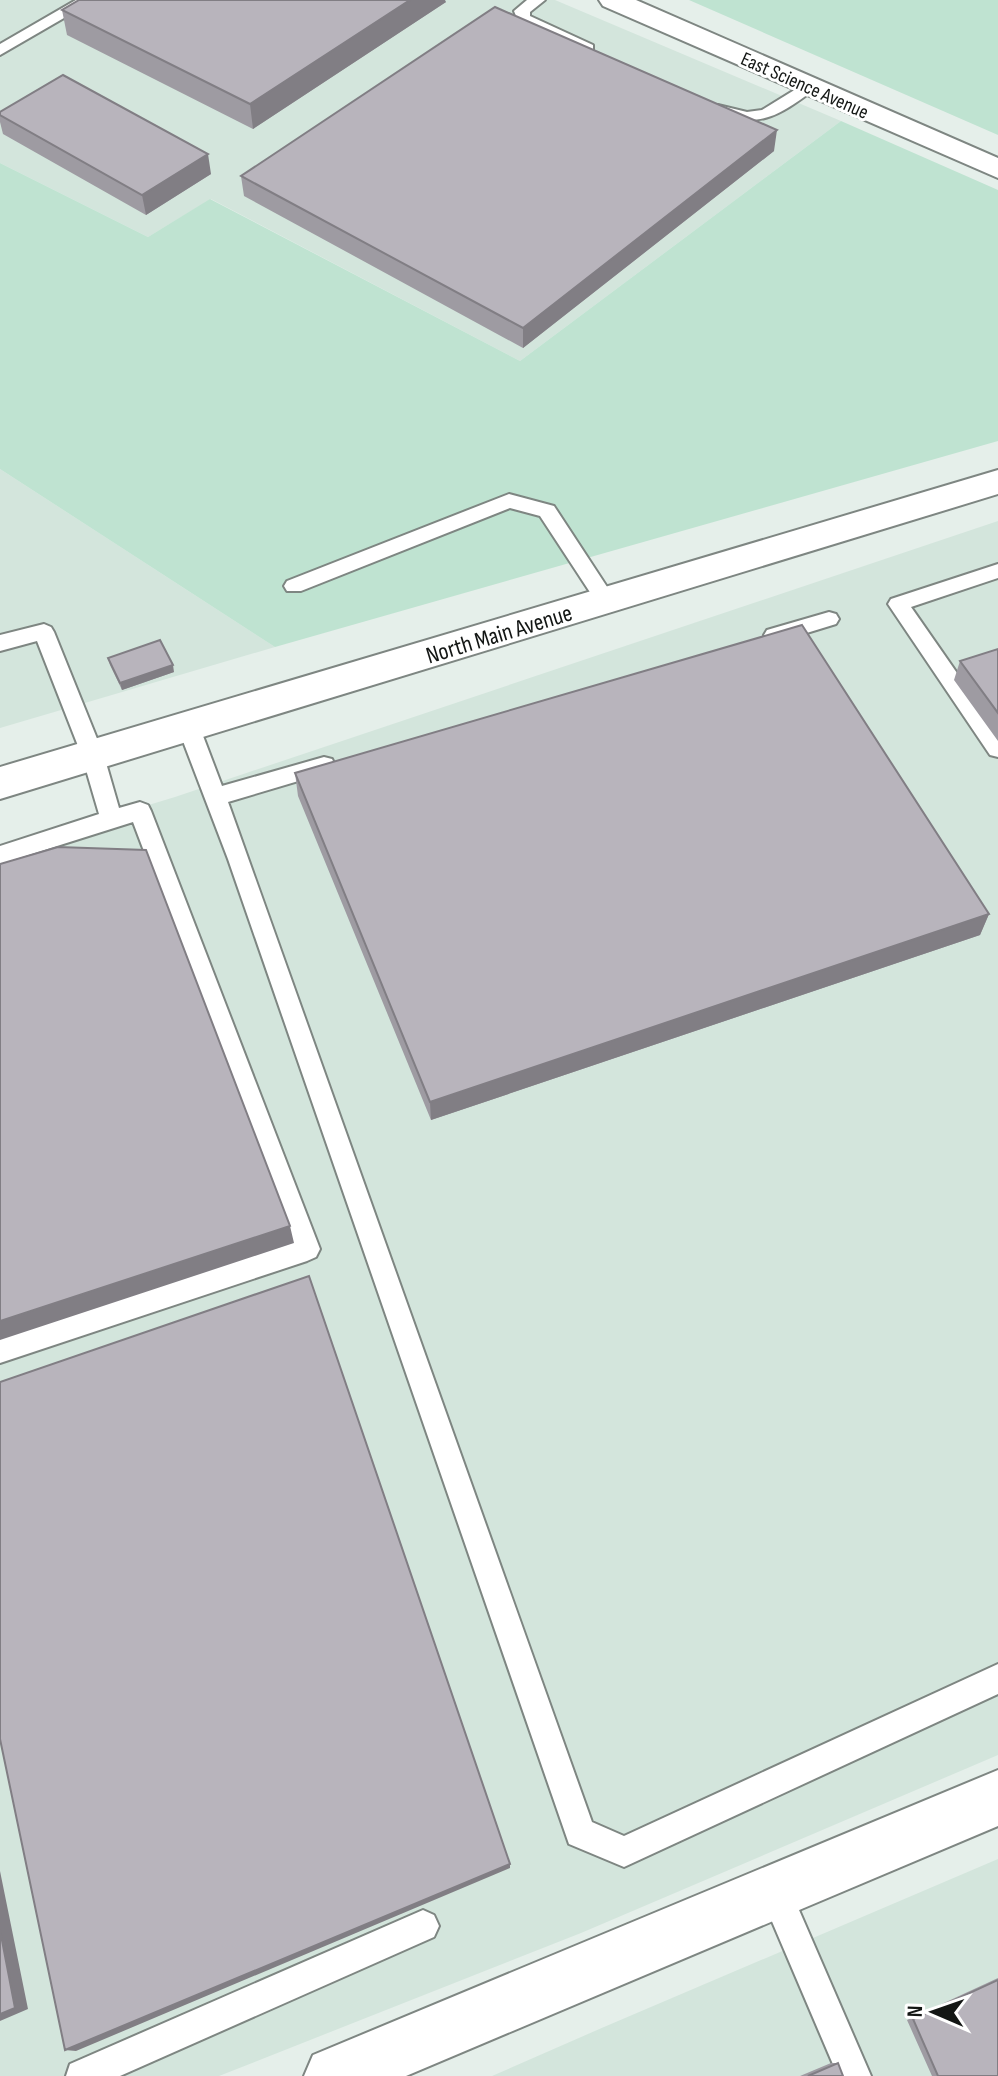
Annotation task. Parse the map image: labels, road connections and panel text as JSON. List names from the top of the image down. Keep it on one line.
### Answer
{"streets":{"street":["East Science Avenue","North Main Avenue"]},"north":"left"}
